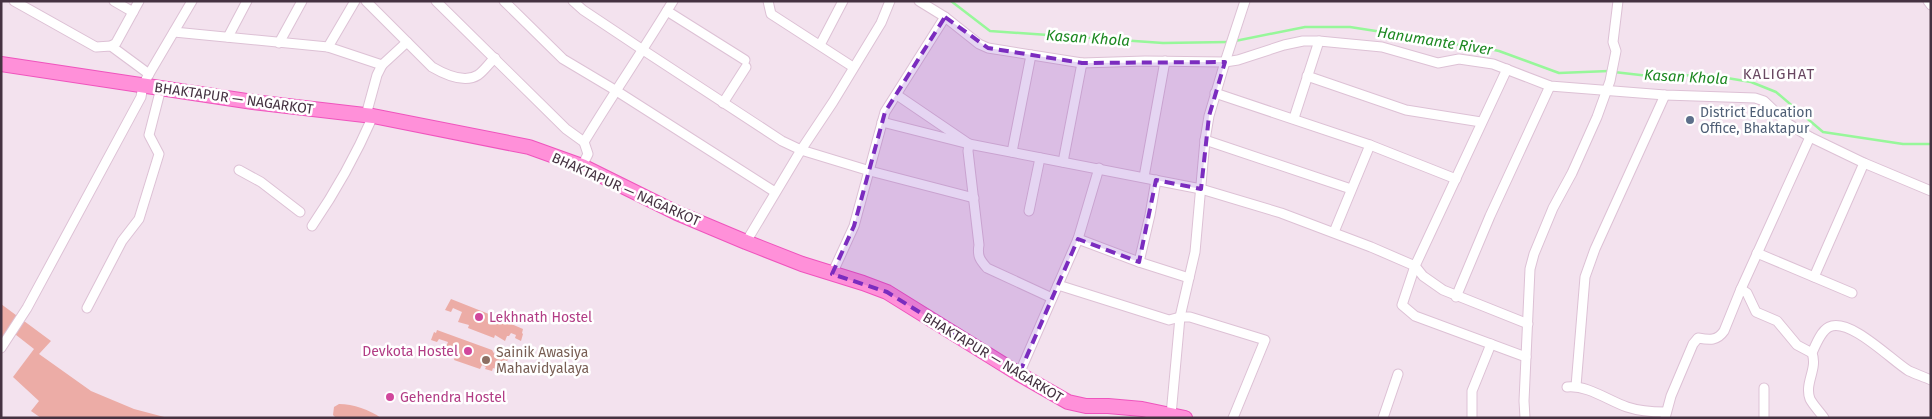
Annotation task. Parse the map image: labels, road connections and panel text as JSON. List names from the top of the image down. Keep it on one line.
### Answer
{"streets":{"main road":["BHAKTAPUR — NAGARKOT"]},"districts":["KALIGHAT"],"water":["Kasan Khola","Hanumante River"],"places":["District Education Office, Bhaktapur","Lekhnath Hostel","Devkota Hostel","Sainik Awasiya Mahavidyalaya","Gehendra Hostel"]}
